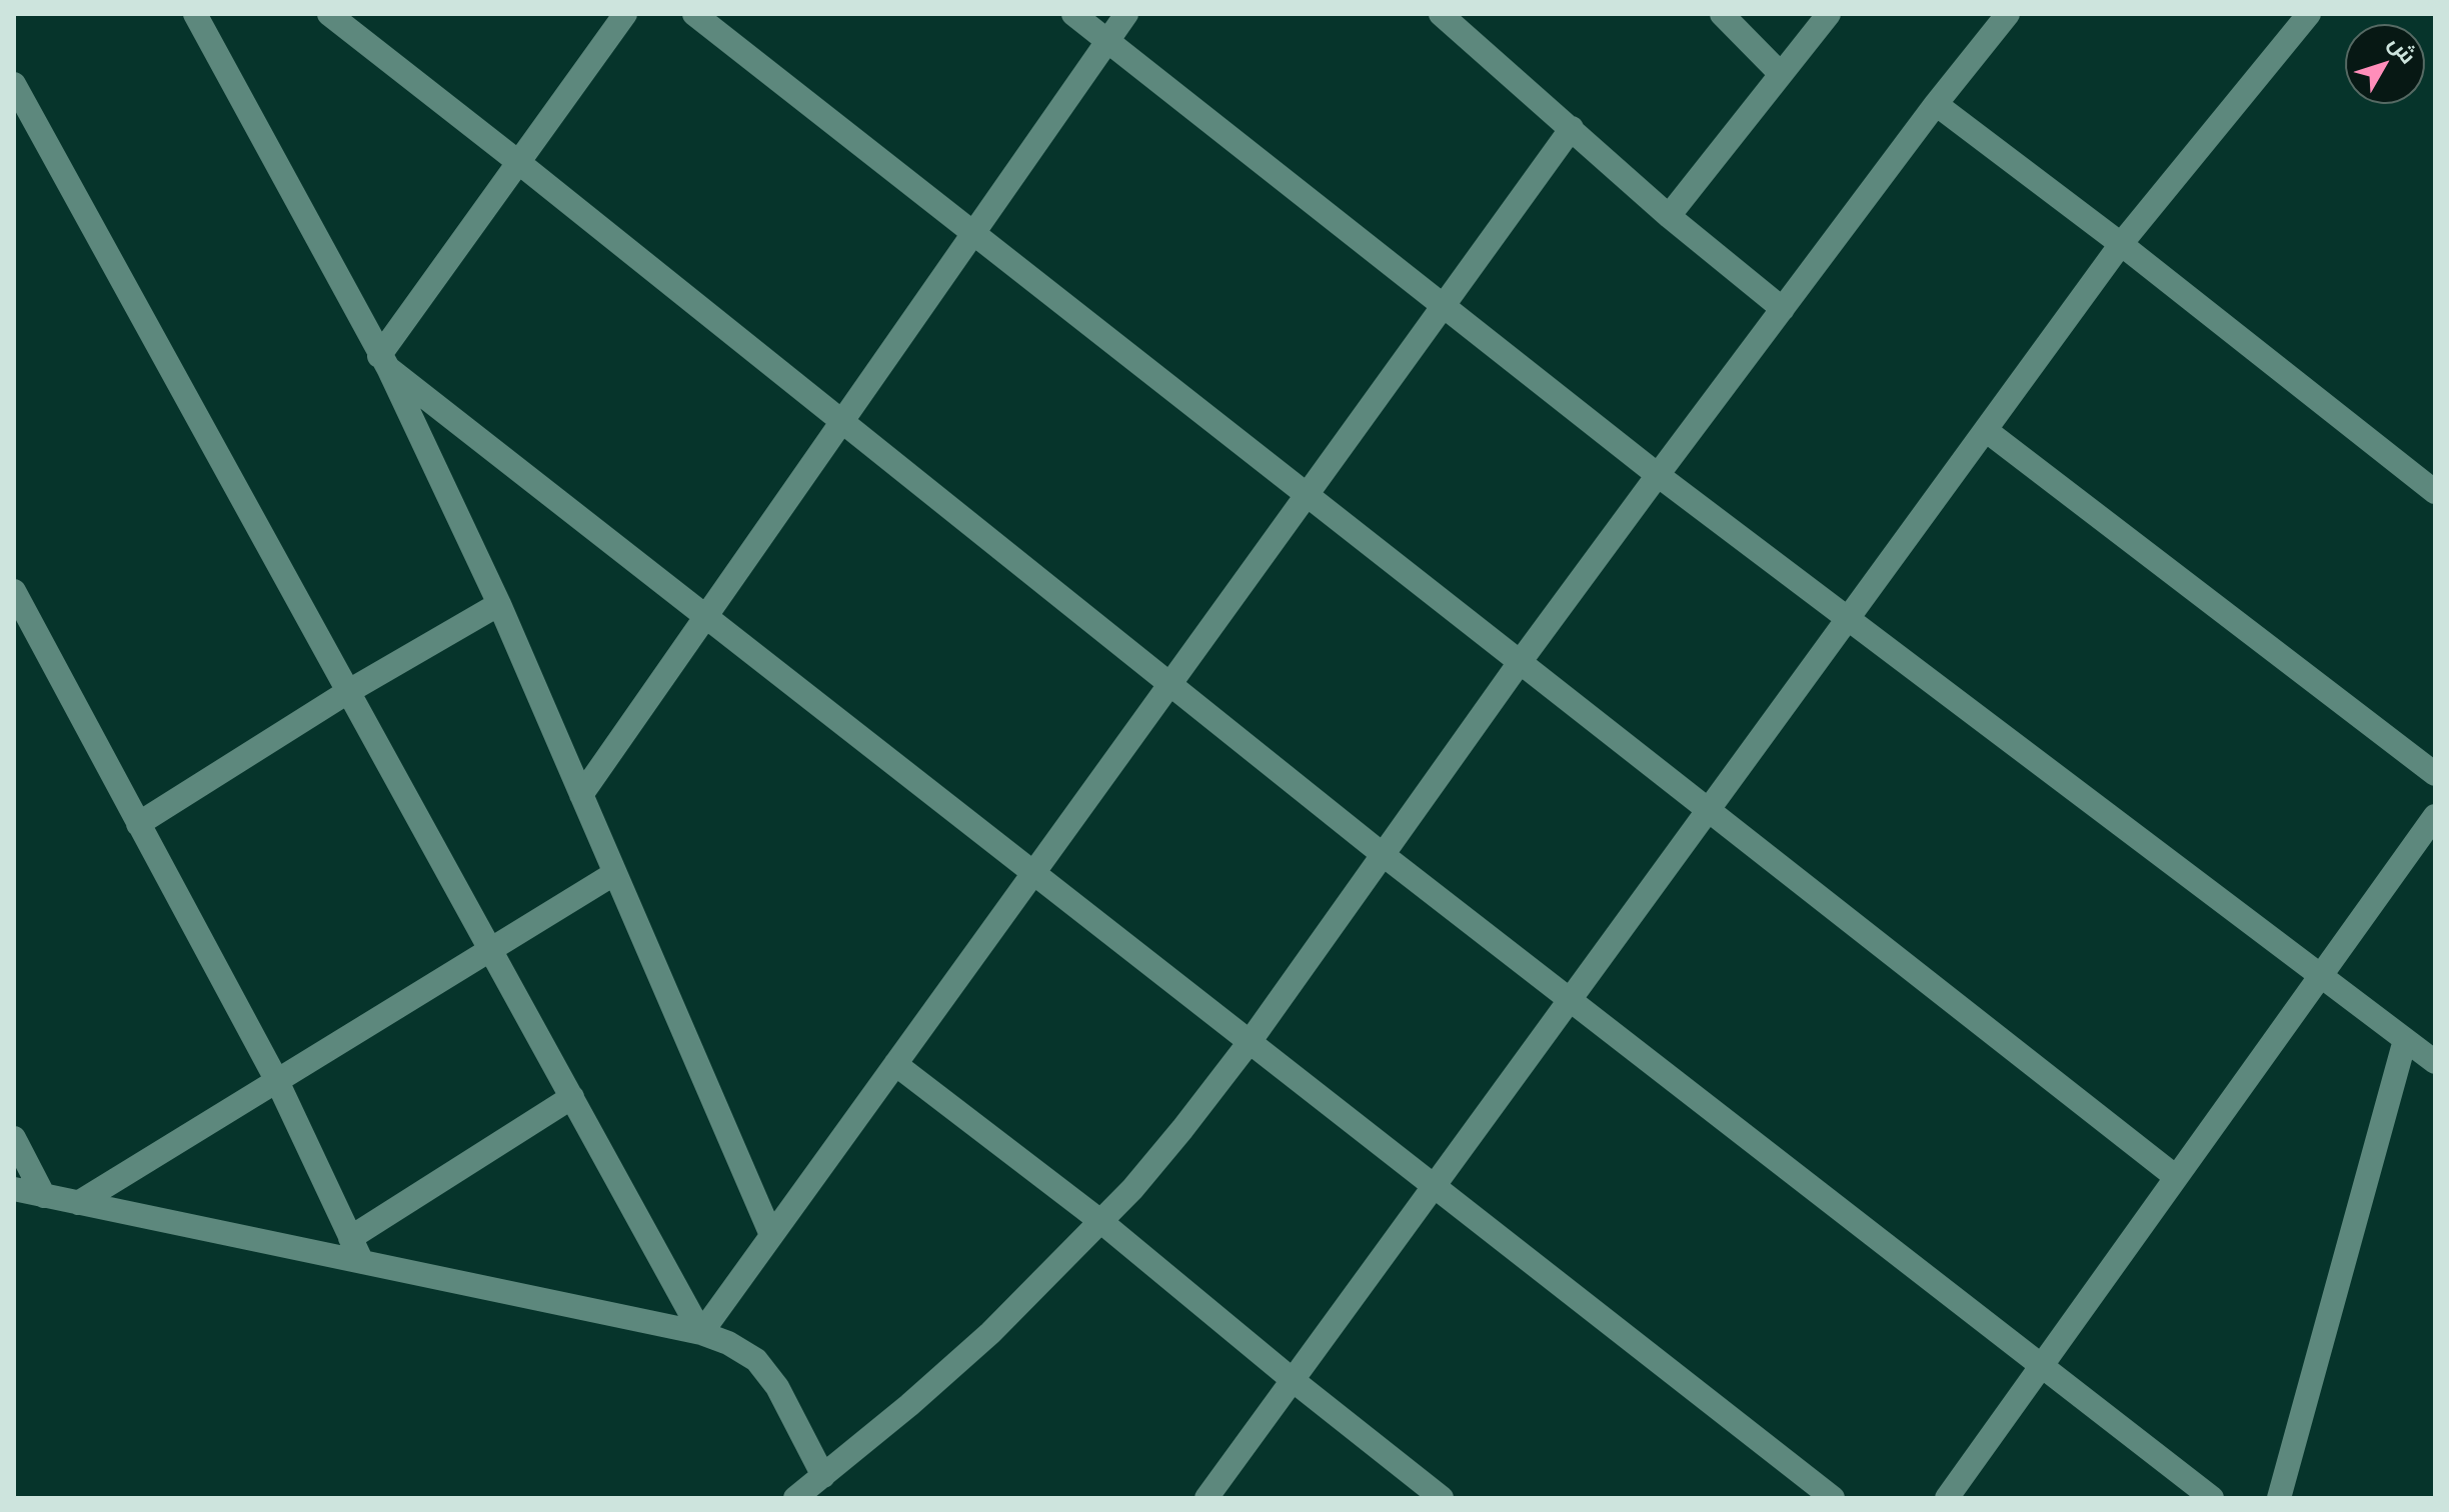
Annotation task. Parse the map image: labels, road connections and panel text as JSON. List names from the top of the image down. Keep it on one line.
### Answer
{"north":"top right"}
